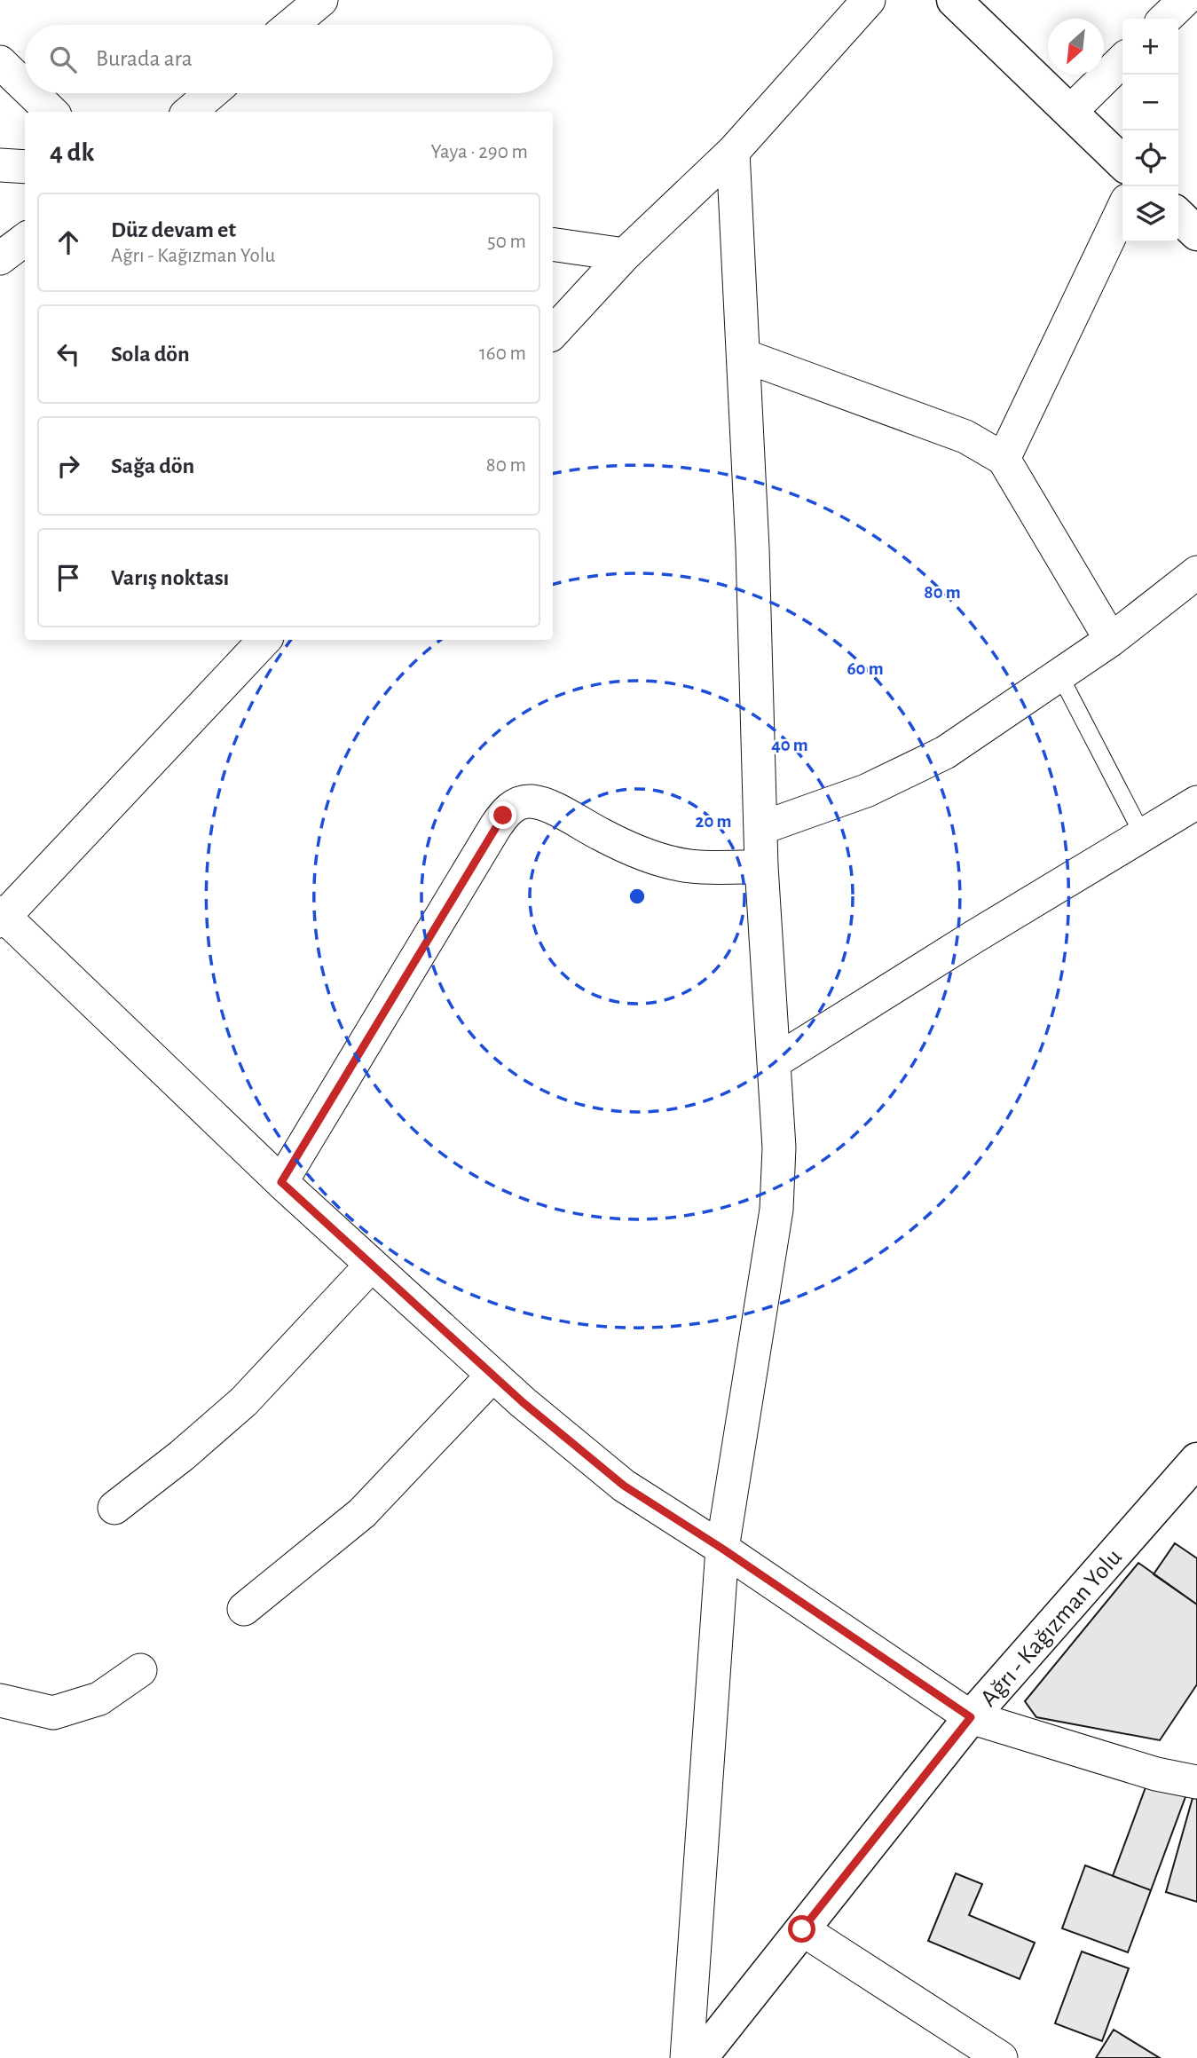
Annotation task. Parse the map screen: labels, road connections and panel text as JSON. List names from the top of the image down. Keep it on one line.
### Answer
{"streets":{"main road":["Ağrı - Kağızman Yolu"]},"north":"bottom left","page":{"map_buttons":["+","−"],"search":"Burada ara","heading":["4 dk","Yaya · 290 m"],"list":[["Düz devam et","Ağrı - Kağızman Yolu","50 m"],["Sola dön","160 m"],["Sağa dön","80 m"],"Varış noktası"]},"rings":["80 m","60 m","40 m","20 m"]}
